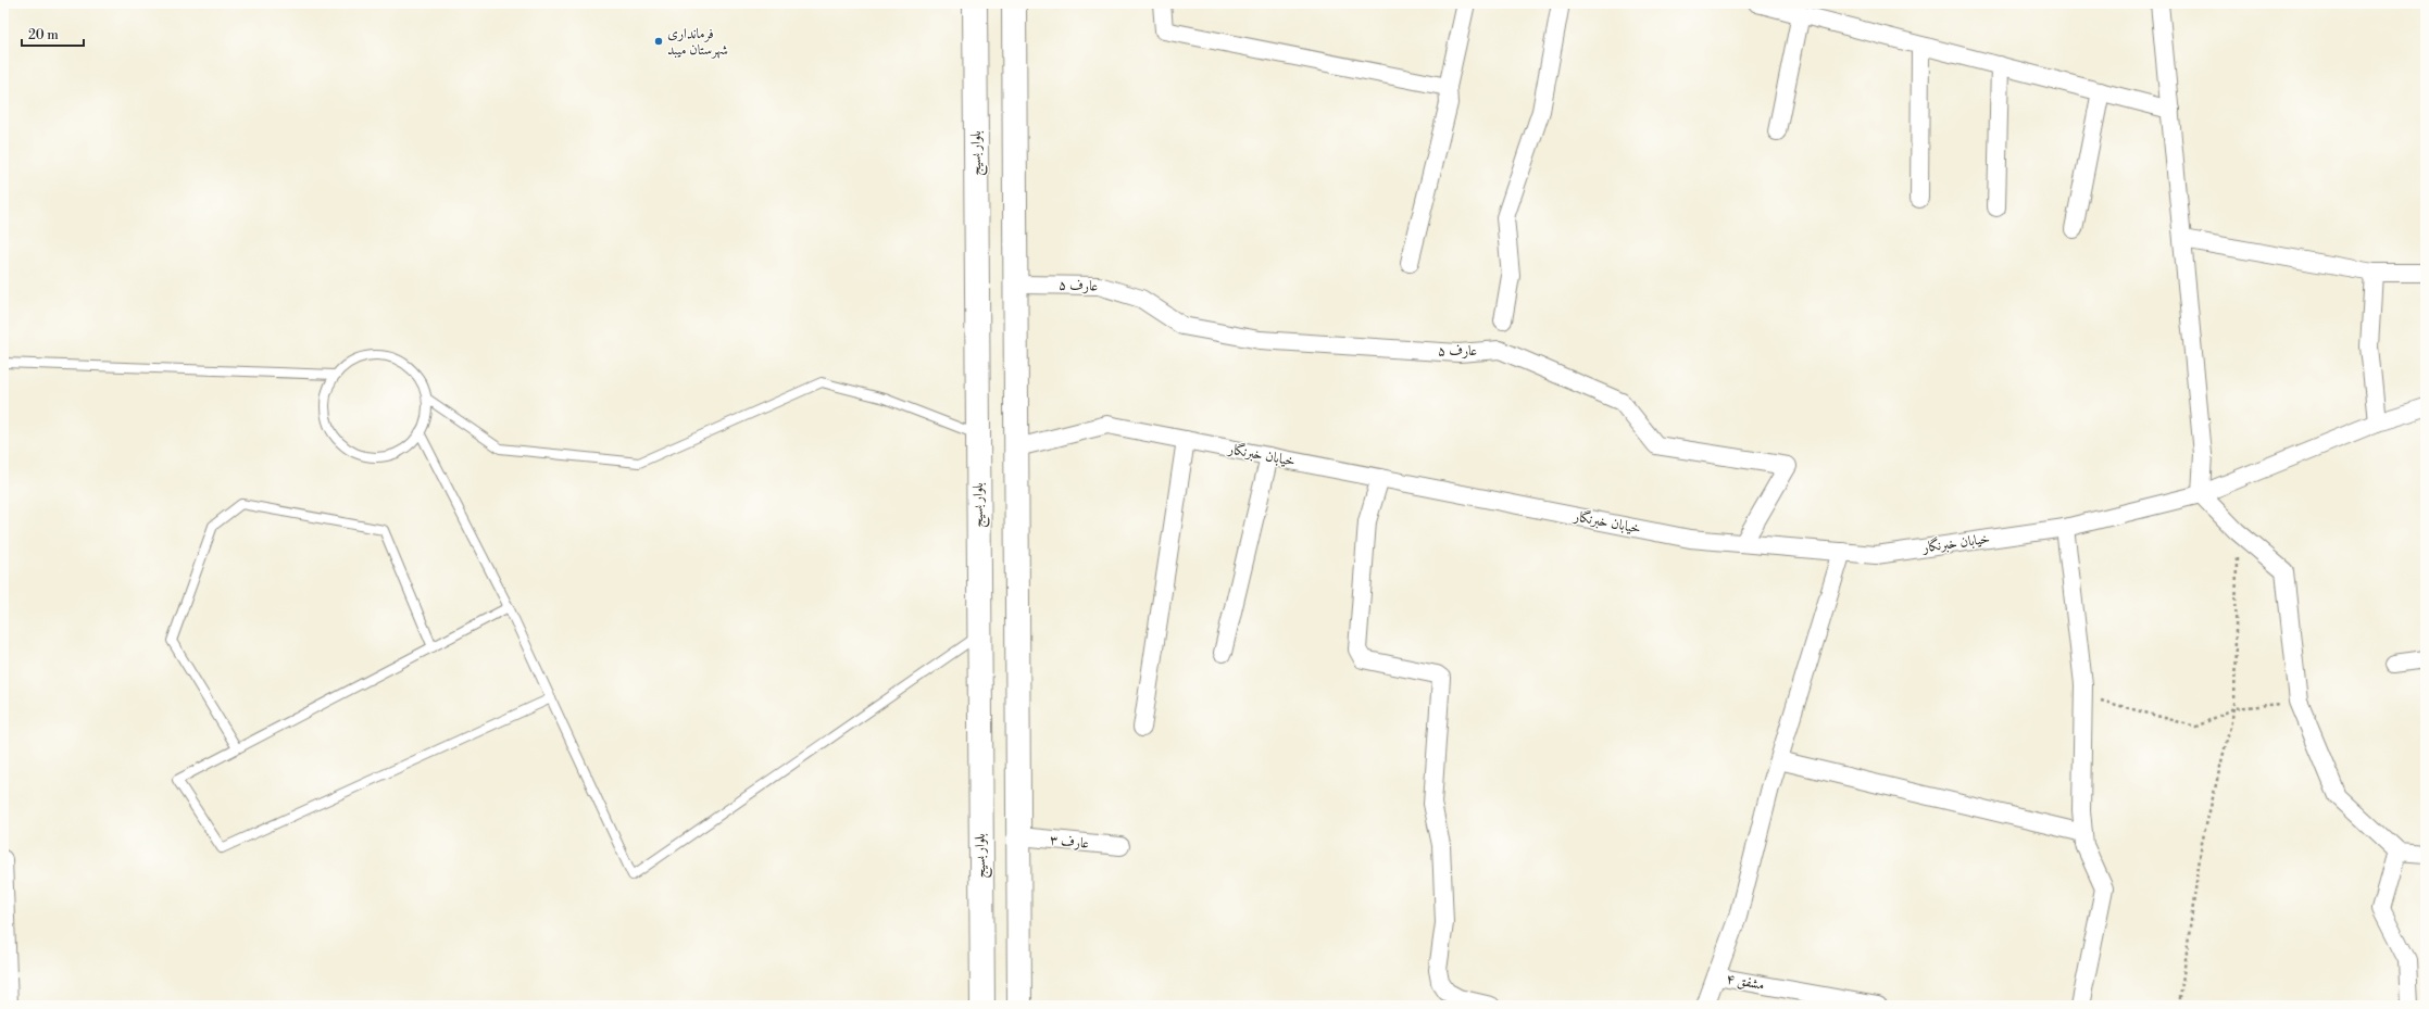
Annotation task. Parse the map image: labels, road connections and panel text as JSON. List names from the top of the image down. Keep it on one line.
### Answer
{"streets":{"main road":["بلوار بسیج"],"street":["عارف ۵","خیابان خبرنگار","عارف ۳","مشفق ۴"]},"crossings":[["عارف ۵","خیابان خبرنگار"]],"places":["فرمانداری شهرستان میبد"],"scale_bar":"20 m"}
